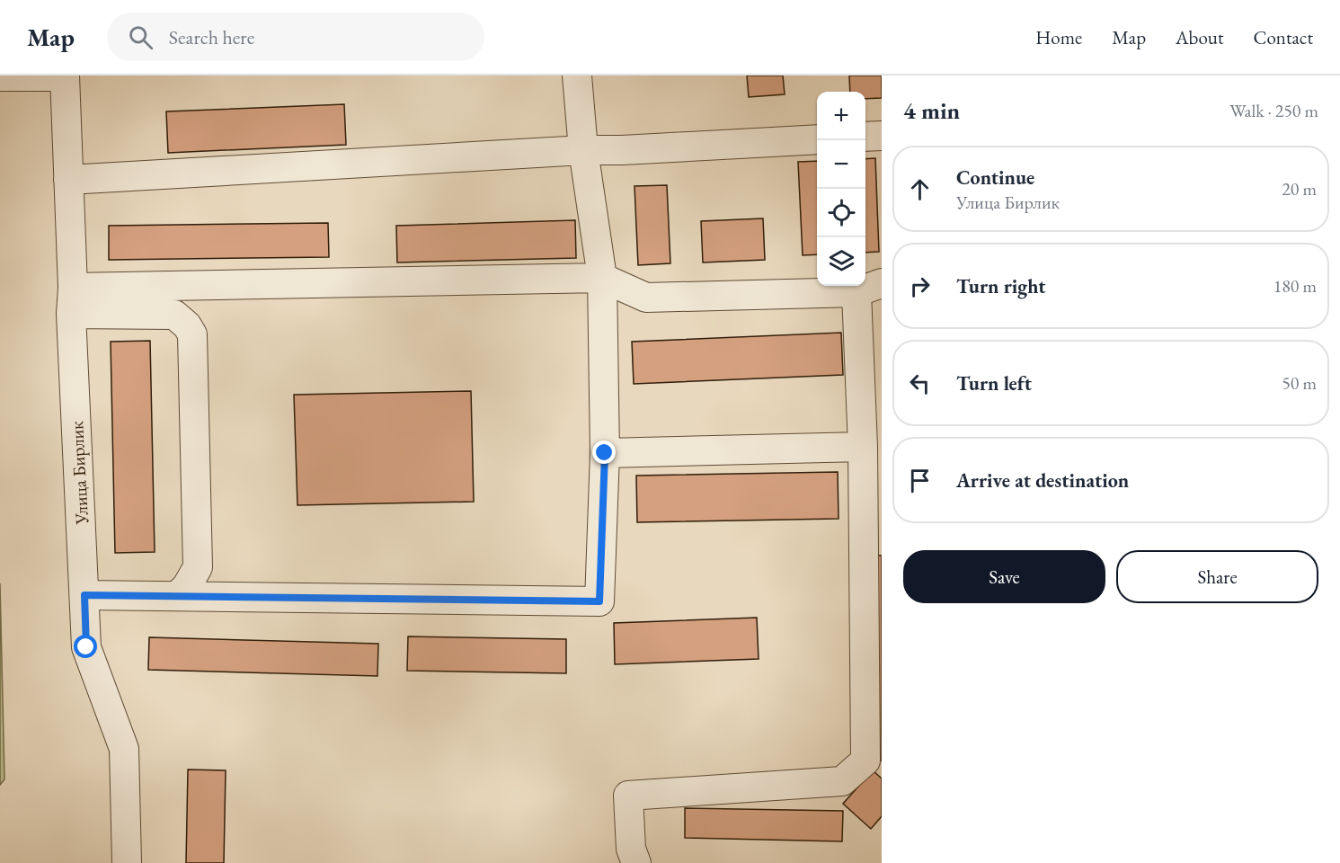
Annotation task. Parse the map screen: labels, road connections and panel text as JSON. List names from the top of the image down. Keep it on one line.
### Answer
{"streets":{"street":["Улица Бирлик"]},"page":{"header":"Map","search":"Search here","nav":["Home","Map","About","Contact"],"heading":["4 min","Walk · 250 m"],"map_buttons":["+","−"],"list":[["Continue","Улица Бирлик","20 m"],["Turn right","180 m"],["Turn left","50 m"],"Arrive at destination"],"buttons":["Save","Share"]}}
